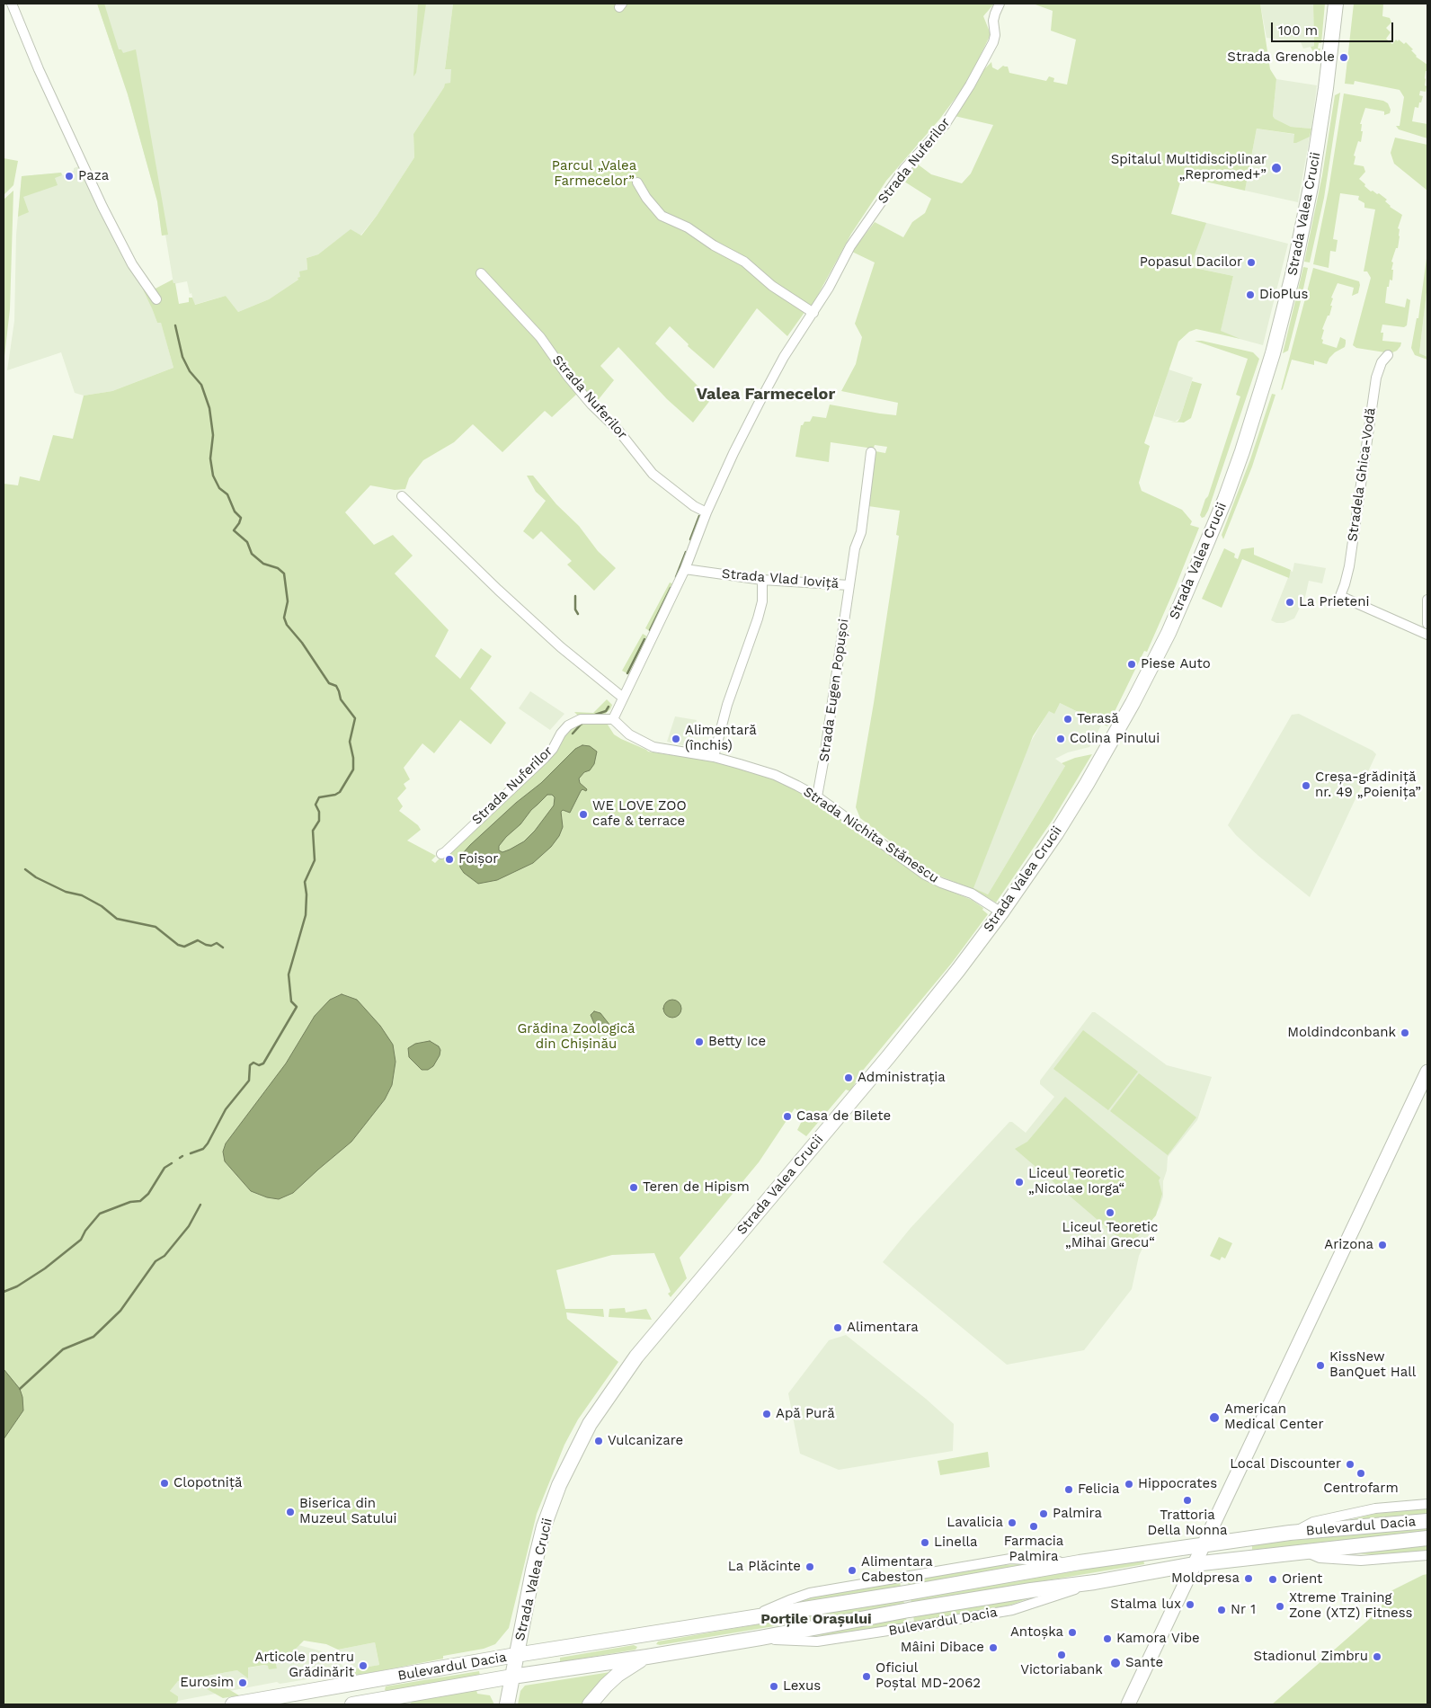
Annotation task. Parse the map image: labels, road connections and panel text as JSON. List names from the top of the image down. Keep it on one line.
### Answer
{"streets":{"main road":["Strada Valea Crucii","Bulevardul Dacia"],"street":["Strada Nuferilor","Stradela Ghica-Vodă","Strada Vlad Ioviță","Strada Eugen Popușoi","Strada Nichita Stănescu"]},"crossings":[["Strada Nuferilor","Strada Vlad Ioviță"],["Strada Nuferilor","Strada Nichita Stănescu"],["Strada Valea Crucii","Strada Nichita Stănescu"],["Strada Valea Crucii","Bulevardul Dacia"],["Strada Vlad Ioviță","Strada Eugen Popușoi"],["Strada Eugen Popușoi","Strada Nichita Stănescu"]],"districts":["Valea Farmecelor","Porțile Orașului"],"parks":["Parcul „Valea Farmecelor”","Grădina Zoologică din Chișinău"],"places":["Strada Grenoble","Spitalul Multidisciplinar „Repromed+”","Paza","Popasul Dacilor","DioPlus","La Prieteni","Piese Auto","Terasă","Alimentară (închis)","Colina Pinului","Creșa-grădiniță nr. 49 „Poienița”","WE LOVE ZOO cafe & terrace","Foișor","Moldindconbank","Betty Ice","Administrația","Casa de Bilete","Liceul Teoretic „Nicolae Iorga“","Teren de Hipism","Liceul Teoretic „Mihai Grecu“","Arizona","Alimentara","KissNew BanQuet Hall","Apă Pură","American Medical Center","Vulcanizare","Local Discounter","Centrofarm","Clopotniță","Hippocrates","Felicia","Trattoria Della Nonna","Biserica din Muzeul Satului","Palmira","Lavalicia","Farmacia Palmira","Linella","La Plăcinte","Alimentara Cabeston","Moldpresa","Orient","Stalma lux","Xtreme Training Zone (XTZ) Fitness","Nr 1","Antoșka","Kamora Vibe","Mâini Dibace","Victoriabank","Stadionul Zimbru","Sante","Articole pentru Grădinărit","Oficiul Poștal MD-2062","Eurosim","Lexus"],"scale_bar":"100 m"}
